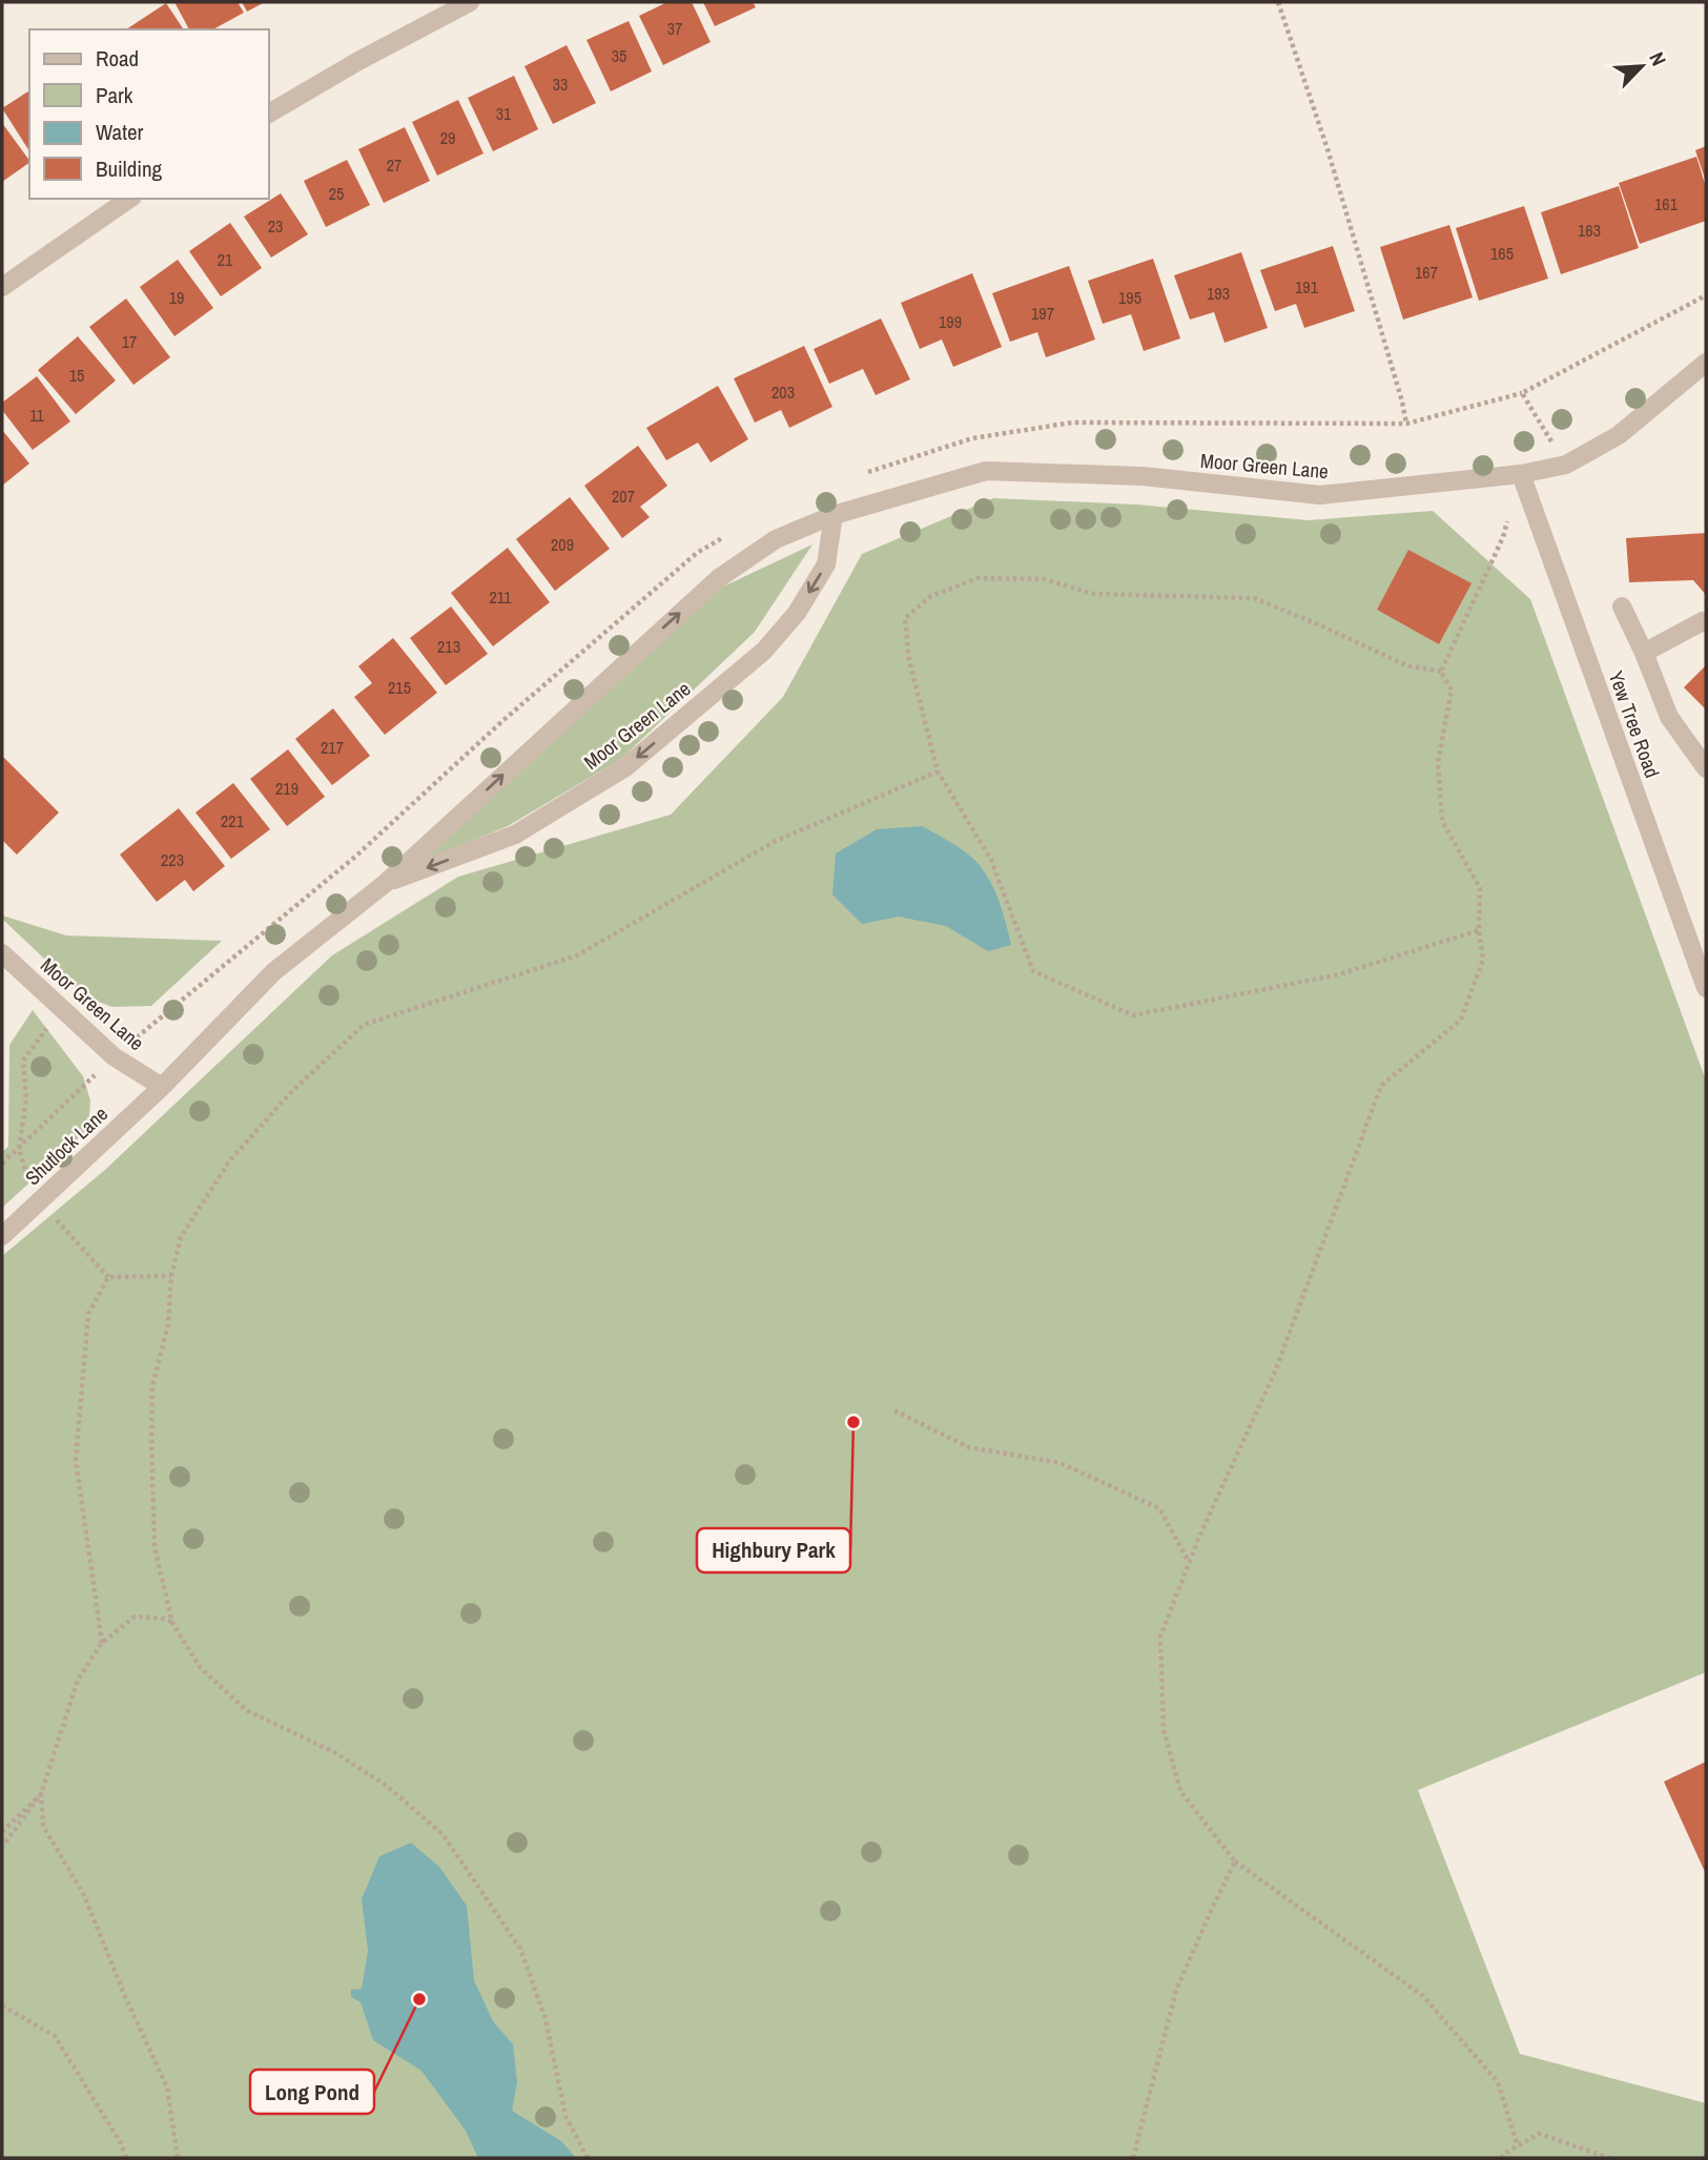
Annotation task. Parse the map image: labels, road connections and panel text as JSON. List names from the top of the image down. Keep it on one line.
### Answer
{"streets":{"street":["Moor Green Lane","Yew Tree Road","Shutlock Lane"]},"crossings":[["Moor Green Lane","Yew Tree Road"],["Moor Green Lane","Shutlock Lane"]],"places":["Highbury Park","Long Pond"],"house_numbers":["37","35","33","31","29","27","25","161","23","163","165","21","167","191","193","19","195","197","199","17","15","203","11","207","209","211","213","215","217","219","221","223"],"legend":["Road","Park","Water","Building"],"north":"top right"}
